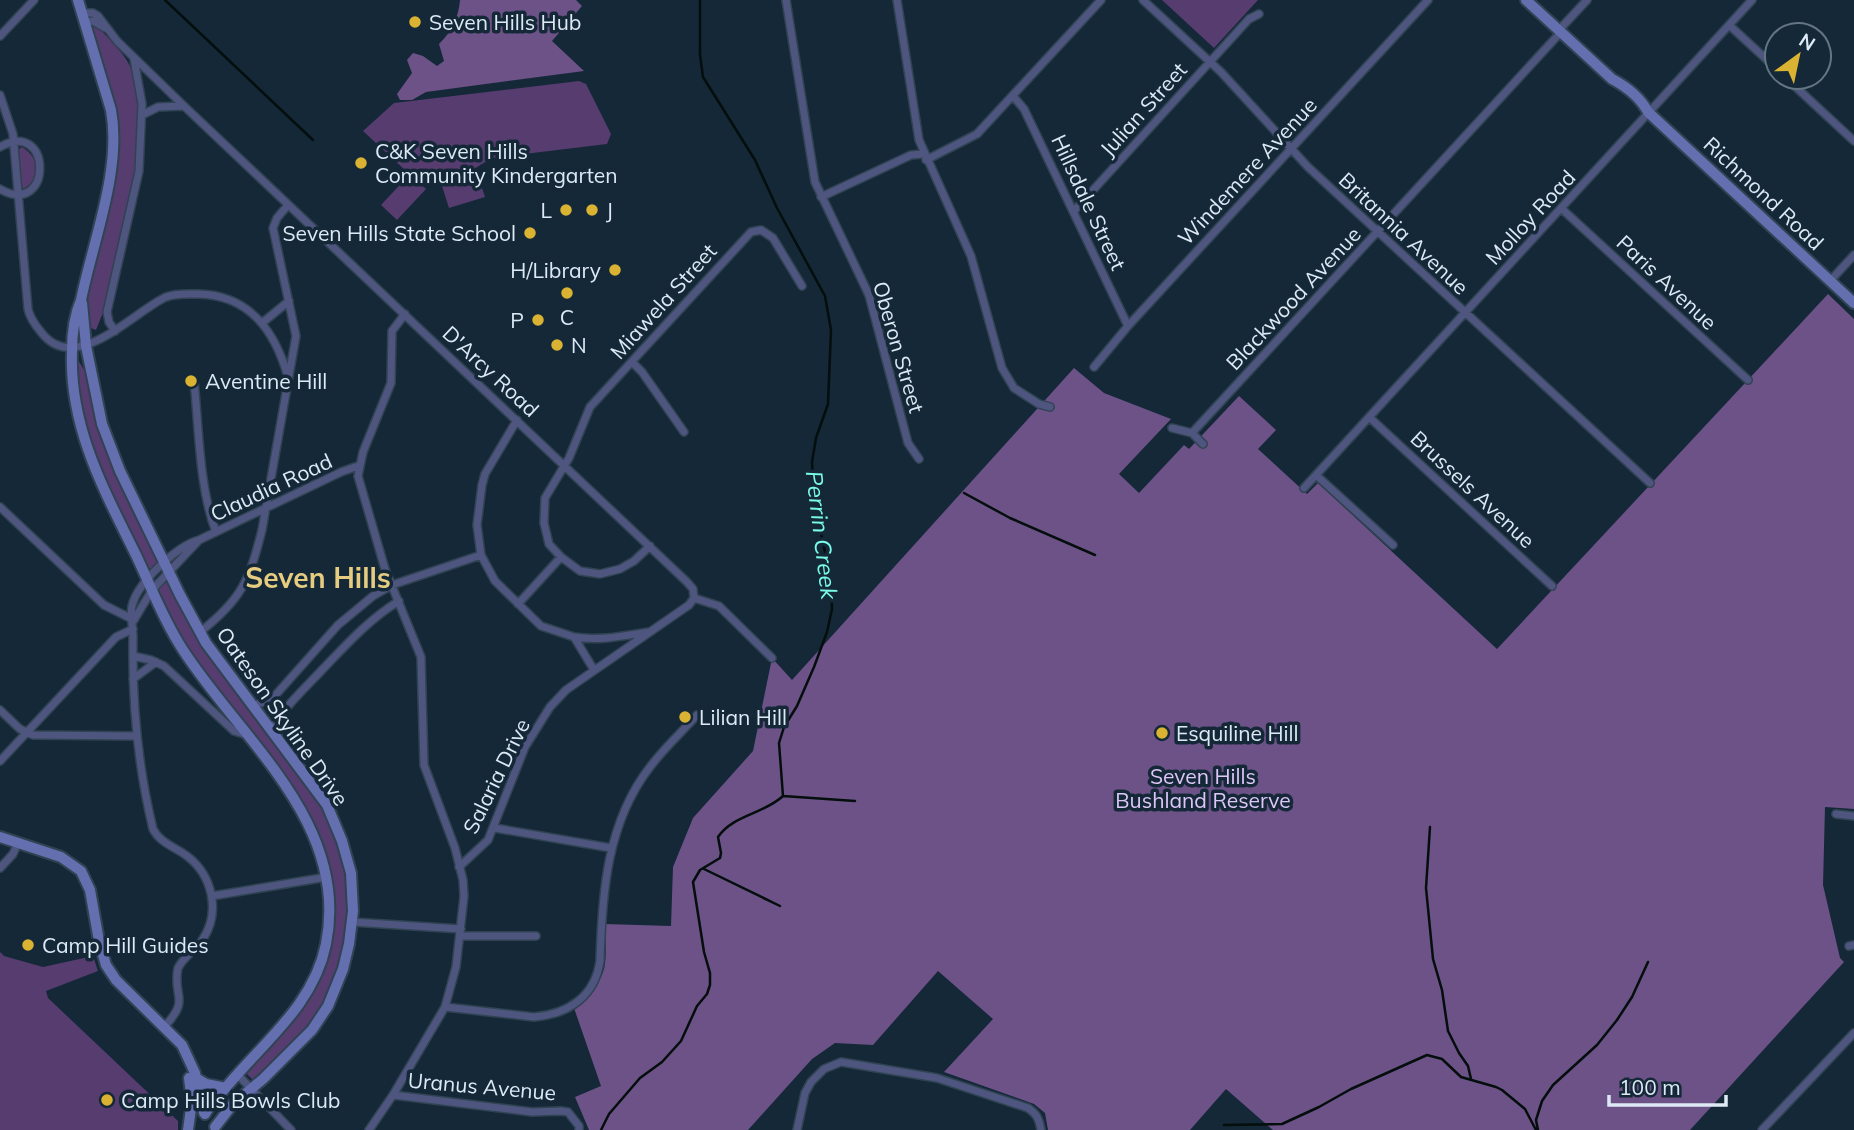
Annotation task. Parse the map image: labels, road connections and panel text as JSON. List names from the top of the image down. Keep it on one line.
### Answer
{"streets":{"main road":["Richmond Road","Oateson Skyline Drive"],"street":["Julian Street","Windemere Avenue","Hillsdale Street","Molloy Road","Britannia Avenue","Paris Avenue","Blackwood Avenue","Miawela Street","Oberon Street","D'Arcy Road","Claudia Road","Brussels Avenue","Salaria Drive","Uranus Avenue"]},"crossings":[["Julian Street","Hillsdale Street"],["Julian Street","Britannia Avenue"],["Windemere Avenue","Hillsdale Street"],["Windemere Avenue","Britannia Avenue"],["Richmond Road","Molloy Road"],["Richmond Road","Blackwood Avenue"],["Molloy Road","Britannia Avenue"],["Molloy Road","Paris Avenue"],["Molloy Road","Brussels Avenue"],["Britannia Avenue","Blackwood Avenue"],["Miawela Street","D'Arcy Road"],["D'Arcy Road","Oateson Skyline Drive"],["D'Arcy Road","Salaria Drive"],["Claudia Road","Oateson Skyline Drive"]],"districts":["Seven Hills"],"water":["Perrin Creek"],"parks":["Seven Hills Bushland Reserve"],"places":["Seven Hills Hub","C&K Seven Hills Community Kindergarten","L","J","Seven Hills State School","H/Library","C","P","N","Aventine Hill","Lilian Hill","Esquiline Hill","Camp Hill Guides","Camp Hills Bowls Club"],"scale_bar":"100 m","north":"top right"}
